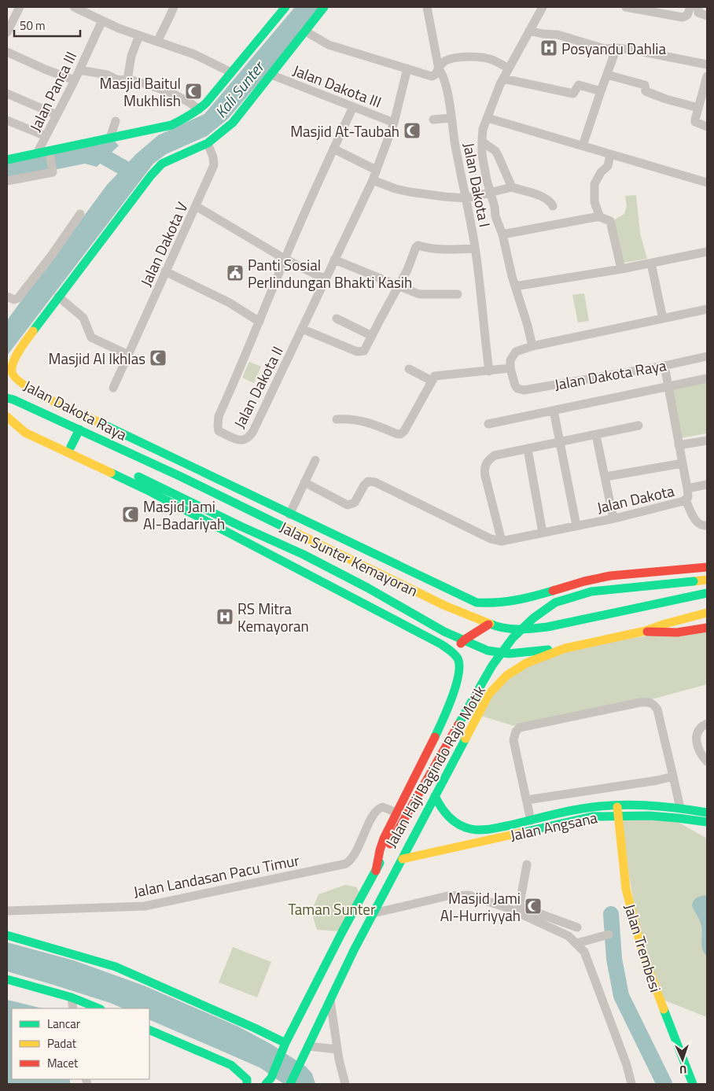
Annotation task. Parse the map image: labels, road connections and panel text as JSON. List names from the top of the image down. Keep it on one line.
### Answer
{"streets":{"main road":["Jalan Dakota Raya","Jalan Sunter Kemayoran","Jalan Haji Bagindo Rajo Motik","Jalan Angsana","Jalan Trembesi"],"street":["Jalan Dakota III","Jalan Panca III","Jalan Dakota I","Jalan Dakota V","Jalan Dakota II","Jalan Dakota","Jalan Landasan Pacu Timur"]},"crossings":[["Jalan Dakota III","Jalan Dakota Raya"],["Jalan Dakota III","Jalan Dakota II"],["Jalan Dakota V","Jalan Dakota Raya"],["Jalan Dakota Raya","Jalan Dakota"],["Jalan Sunter Kemayoran","Jalan Haji Bagindo Rajo Motik"],["Jalan Haji Bagindo Rajo Motik","Jalan Angsana"],["Jalan Angsana","Jalan Trembesi"]],"water":["Kali Sunter"],"parks":["Taman Sunter"],"places":{"hospital":["Posyandu Dahlia","RS Mitra Kemayoran"],"mosque":["Masjid Baitul Mukhlish","Masjid At-Taubah","Masjid Al Ikhlas","Masjid Jami Al-Badariyah","Masjid Jami Al-Hurriyyah"],"public building":["Panti Sosial Perlindungan Bhakti Kasih"]},"legend":["Lancar","Padat","Macet"],"scale_bar":"50 m","north":"bottom"}
